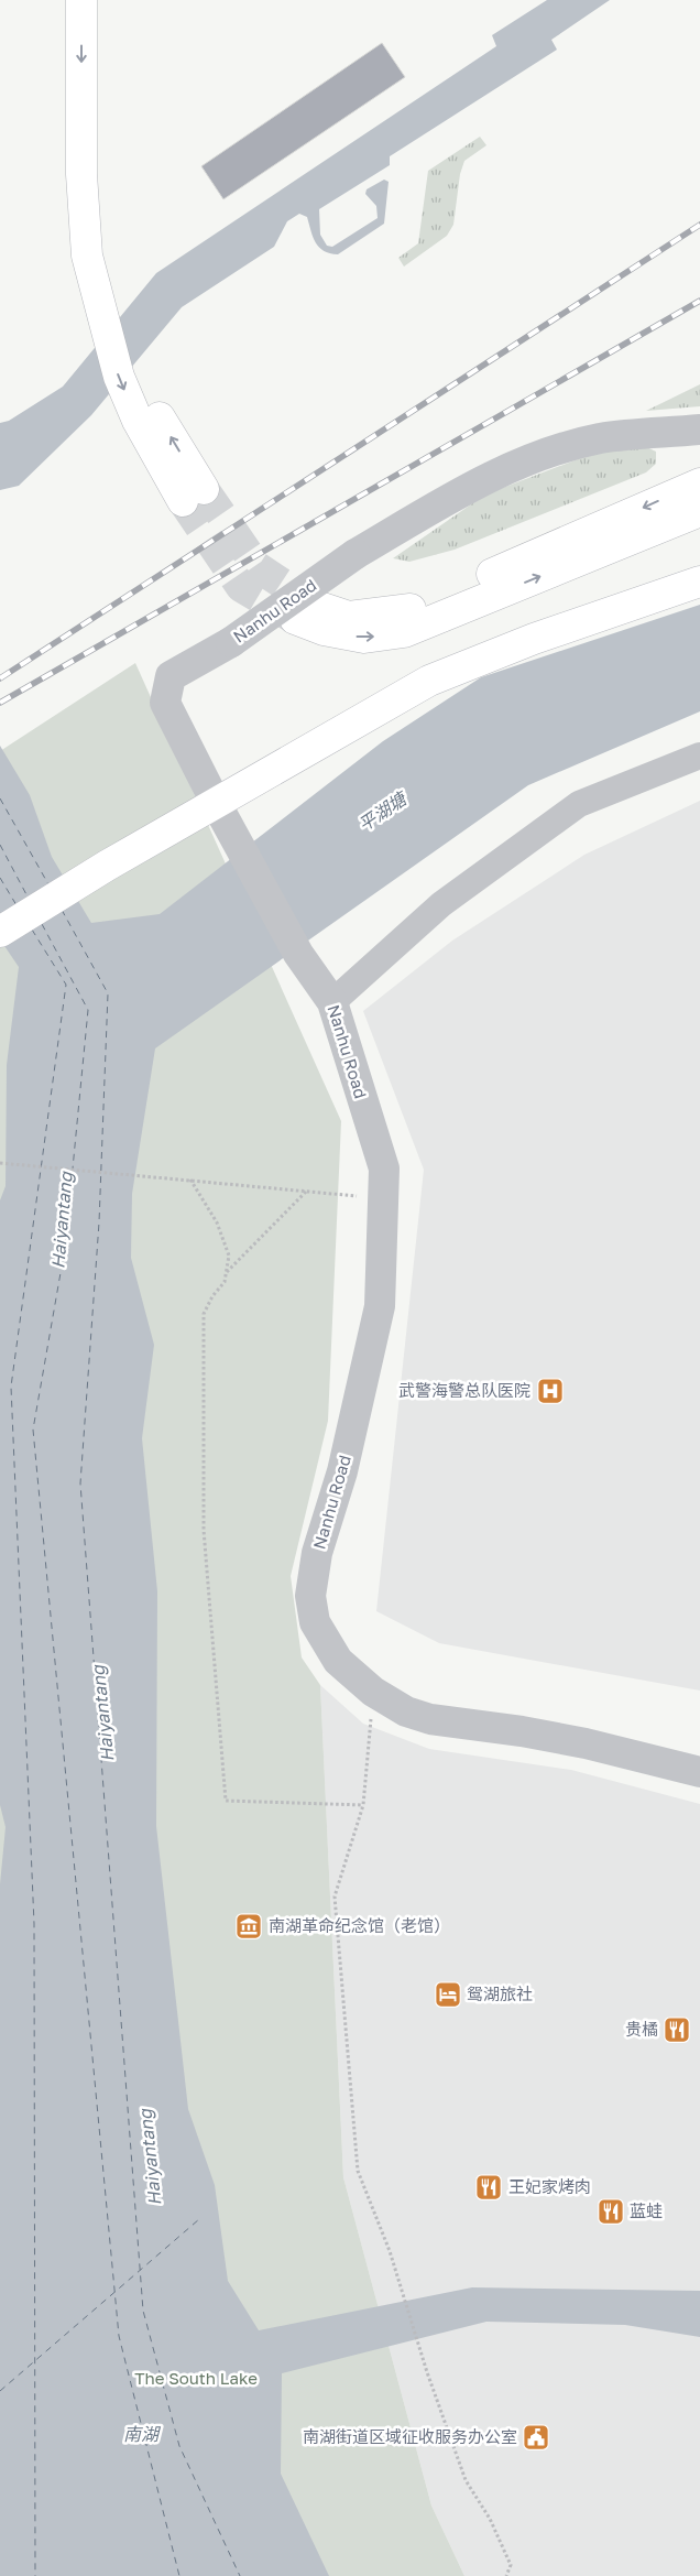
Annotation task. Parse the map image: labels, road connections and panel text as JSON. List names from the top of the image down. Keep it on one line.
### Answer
{"streets":{"street":["Nanhu Road"]},"water":["平湖塘","Haiyantang","南湖"],"parks":["The South Lake"],"places":{"hospital":["武警海警总队医院"],"museum":["南湖革命纪念馆（老馆）"],"hotel":["鸳湖旅社"],"restaurant":["贵橘","王妃家烤肉","蓝蛙"],"public building":["南湖街道区域征收服务办公室"]}}
